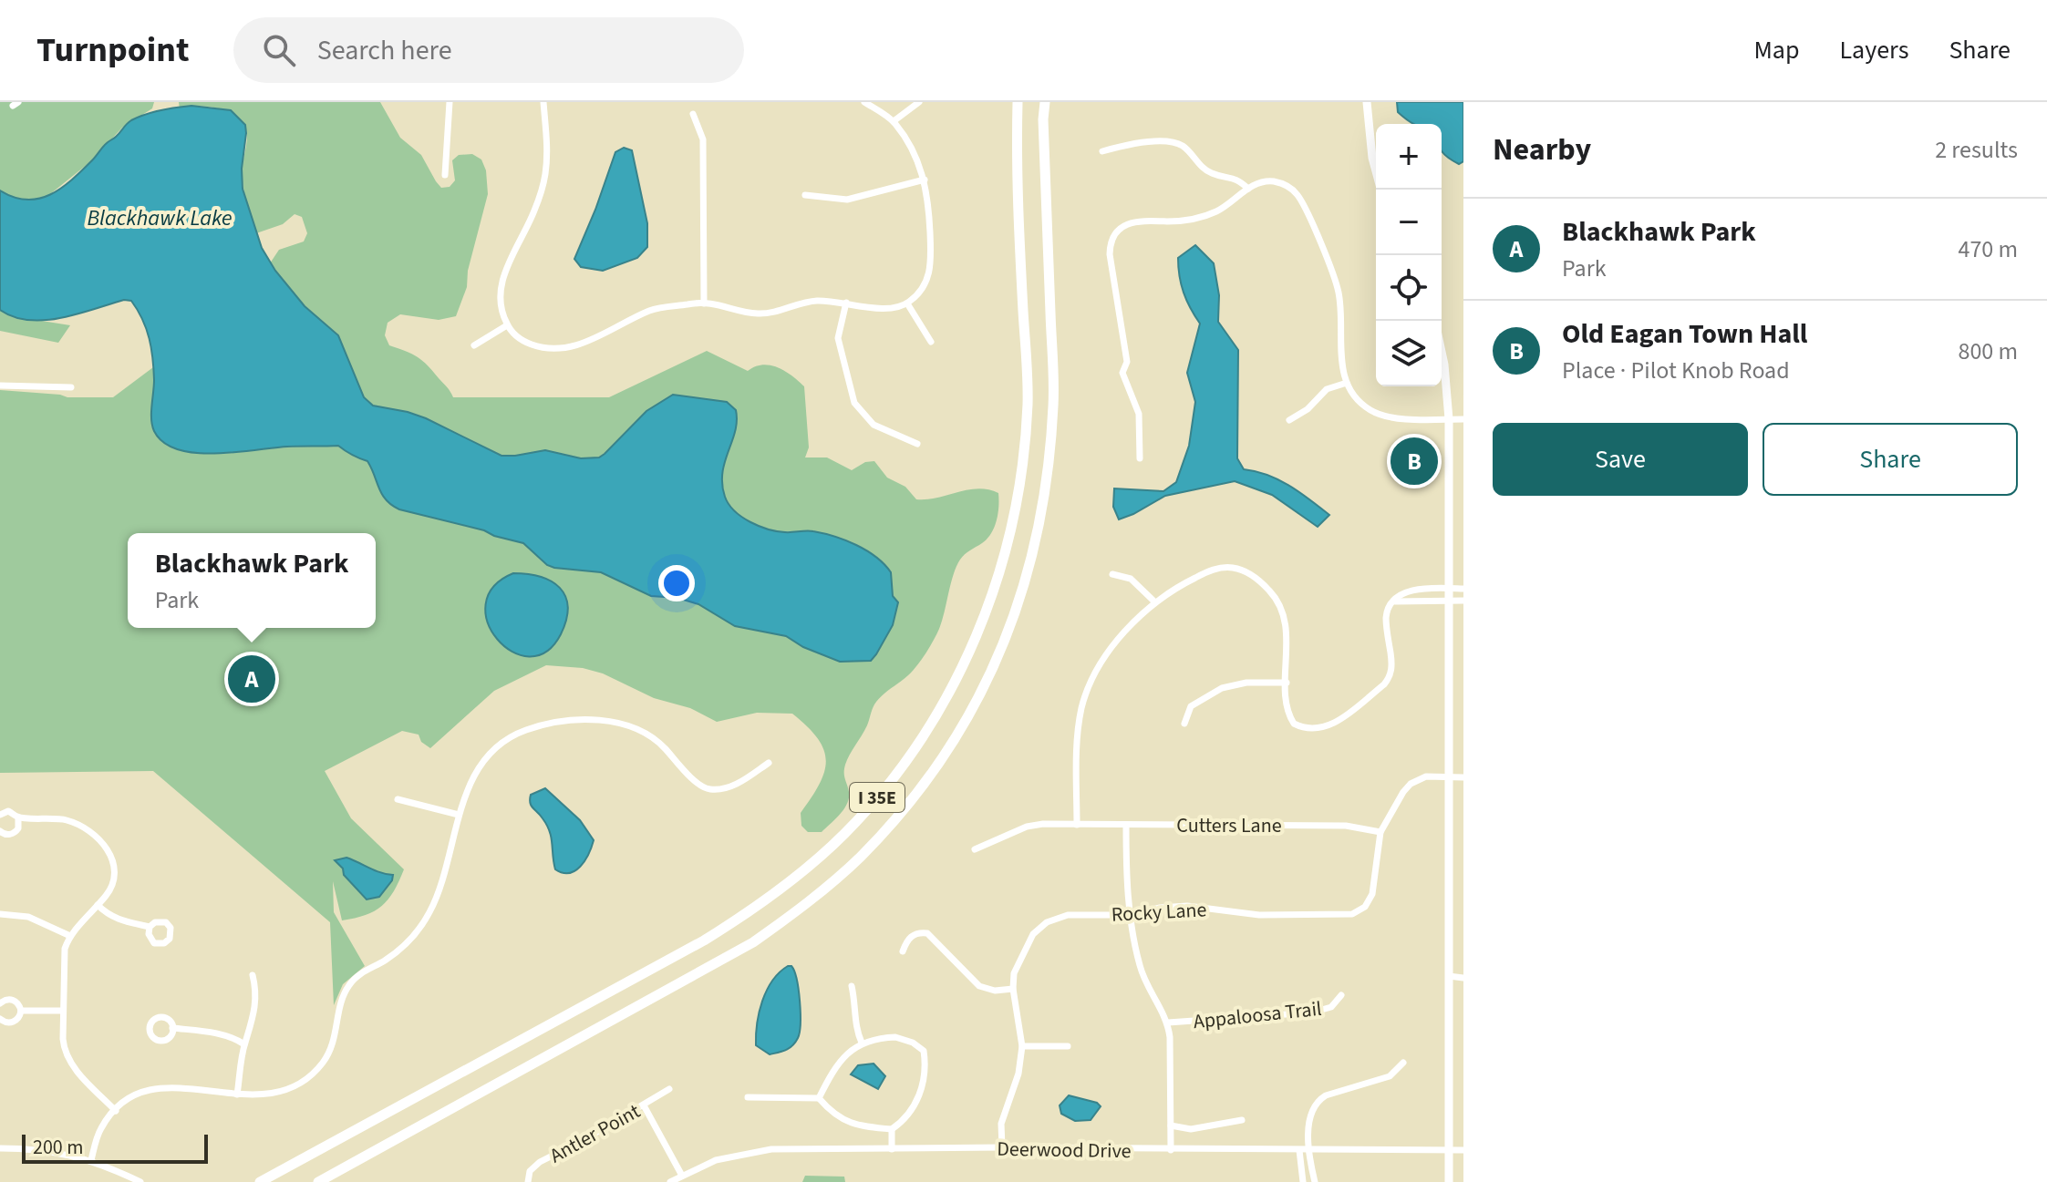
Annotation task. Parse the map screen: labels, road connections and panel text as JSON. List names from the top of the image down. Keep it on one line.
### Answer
{"streets":{"highway":["I 35E"],"street":["Cutters Lane","Rocky Lane","Appaloosa Trail","Antler Point","Deerwood Drive"]},"crossings":[["Cutters Lane","Rocky Lane"],["Rocky Lane","Deerwood Drive"]],"water":["Blackhawk Lake"],"scale_bar":"200 m","page":{"header":"Turnpoint","search":"Search here","nav":["Map","Layers","Share"],"heading":["Nearby","2 results"],"map_buttons":["+","−"],"list":[{"mark":"A","name":"Blackhawk Park","note":"Park","value":"470 m"},{"mark":"B","name":"Old Eagan Town Hall","note":"Place · Pilot Knob Road","value":"800 m"}],"buttons":["Save","Share"],"pins":["B","A"],"popup":["Blackhawk Park","Park"],"scale":"200 m"}}
